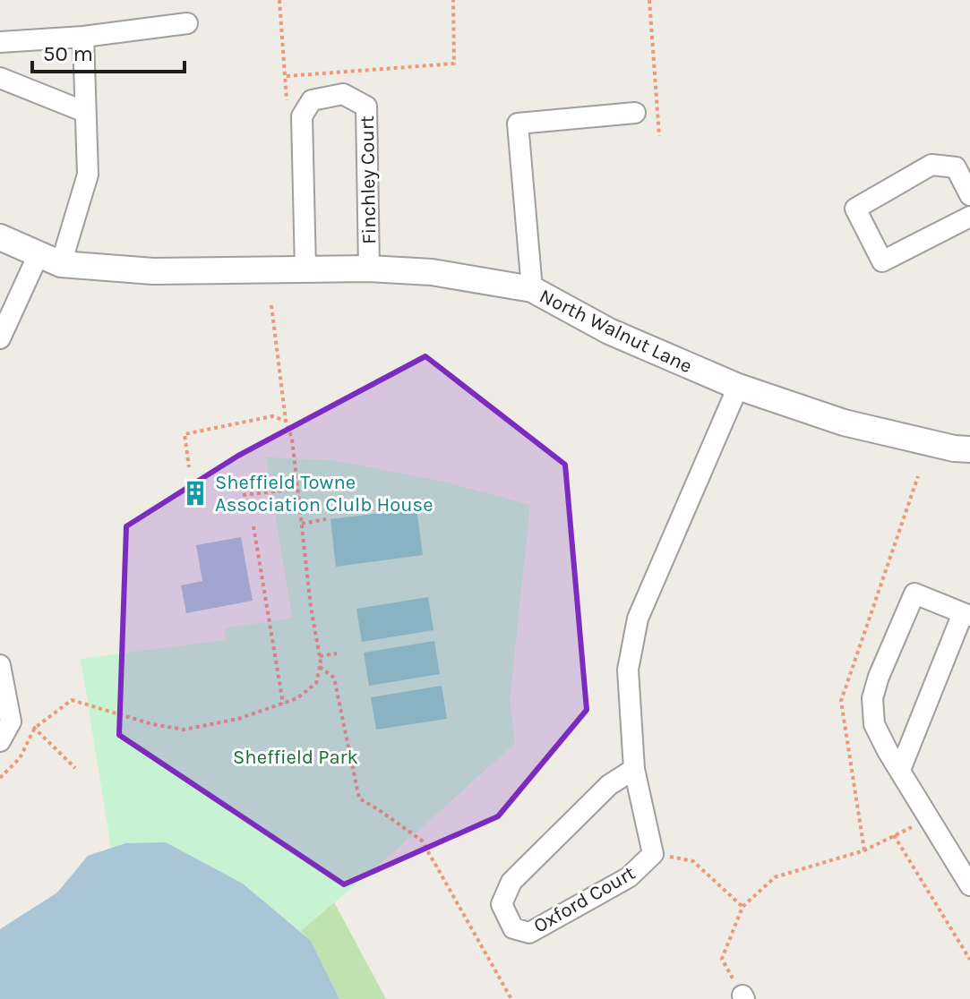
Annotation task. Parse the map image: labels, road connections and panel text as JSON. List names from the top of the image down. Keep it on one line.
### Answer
{"streets":{"street":["Finchley Court","North Walnut Lane","Oxford Court"]},"crossings":[["Finchley Court","North Walnut Lane"],["North Walnut Lane","Oxford Court"]],"parks":["Sheffield Park"],"places":{"building":["Sheffield Towne Association Clulb House"]},"scale_bar":"50 m"}
